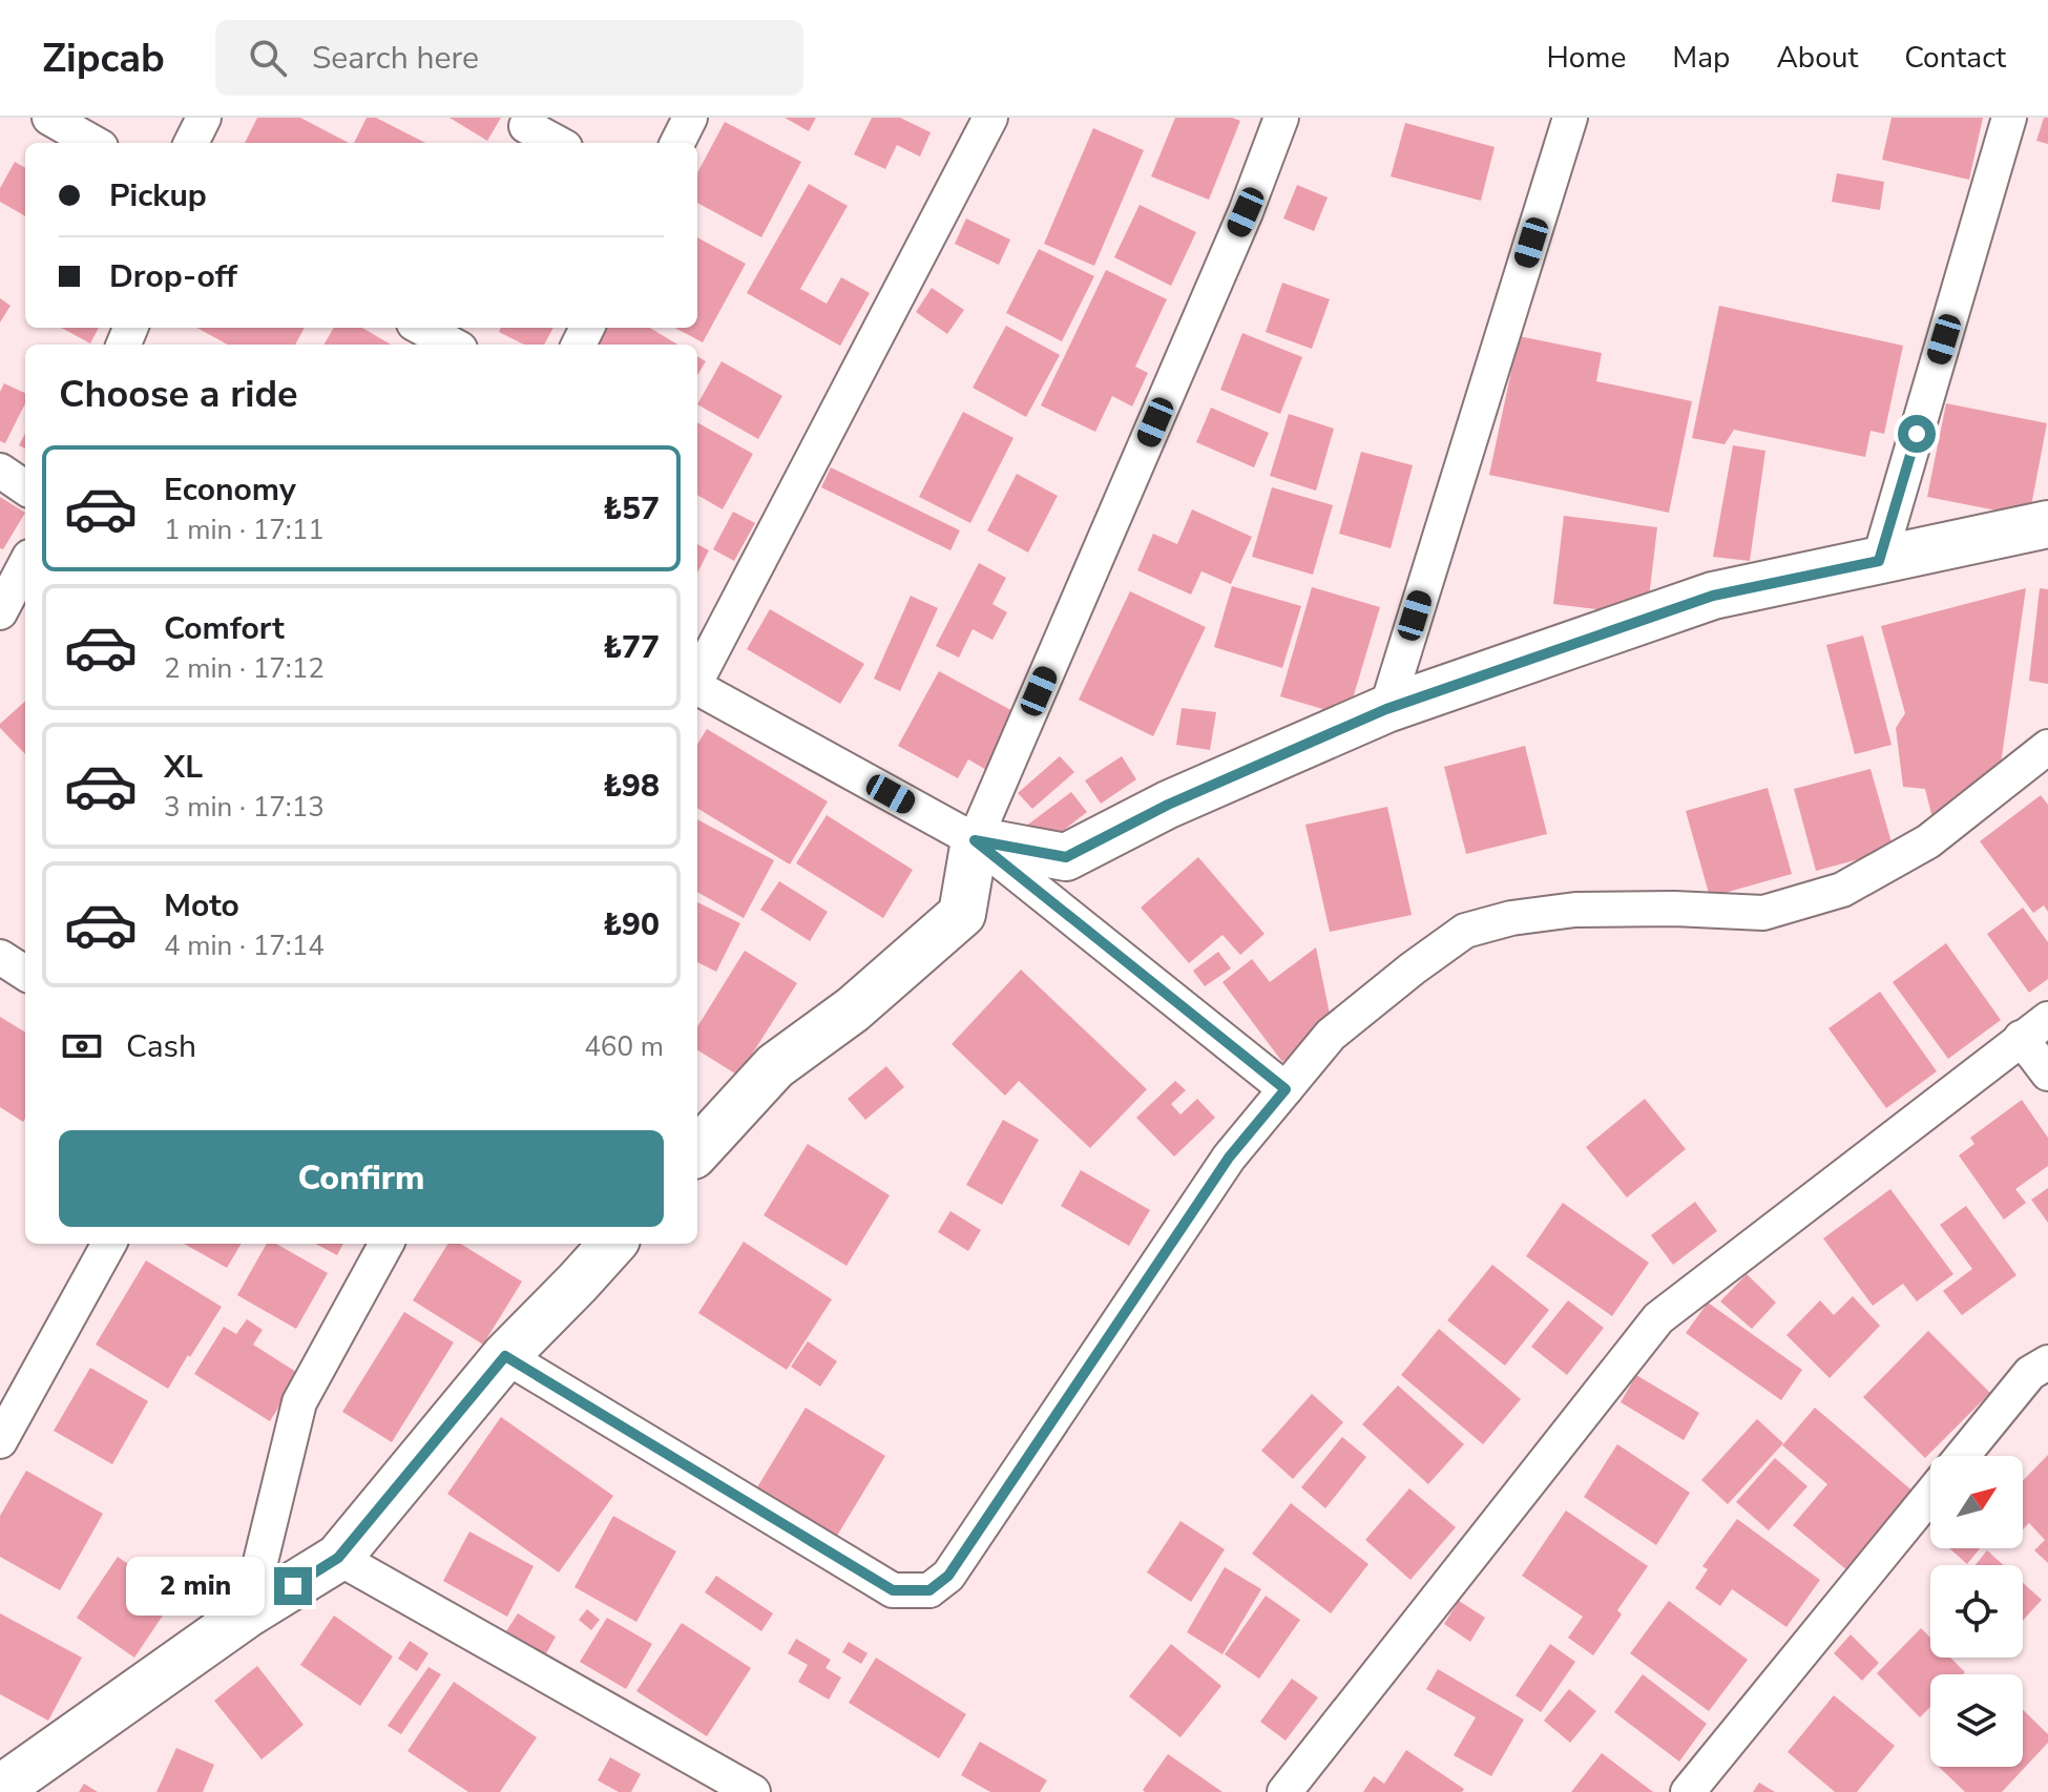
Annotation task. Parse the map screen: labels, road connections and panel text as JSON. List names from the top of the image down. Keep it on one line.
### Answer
{"north":"top right","page":{"header":"Zipcab","search":"Search here","nav":["Home","Map","About","Contact"],"banner":["Pickup","Drop-off"],"heading":"Choose a ride","list":[{"name":"Economy","note":"1 min · 17:11","value":"₺57"},{"name":"Comfort","note":"2 min · 17:12","value":"₺77"},{"name":"XL","note":"3 min · 17:13","value":"₺98"},{"name":"Moto","note":"4 min · 17:14","value":"₺90"}],"pay":["Cash","460 m"],"buttons":"Confirm","bubble":"2 min"}}
